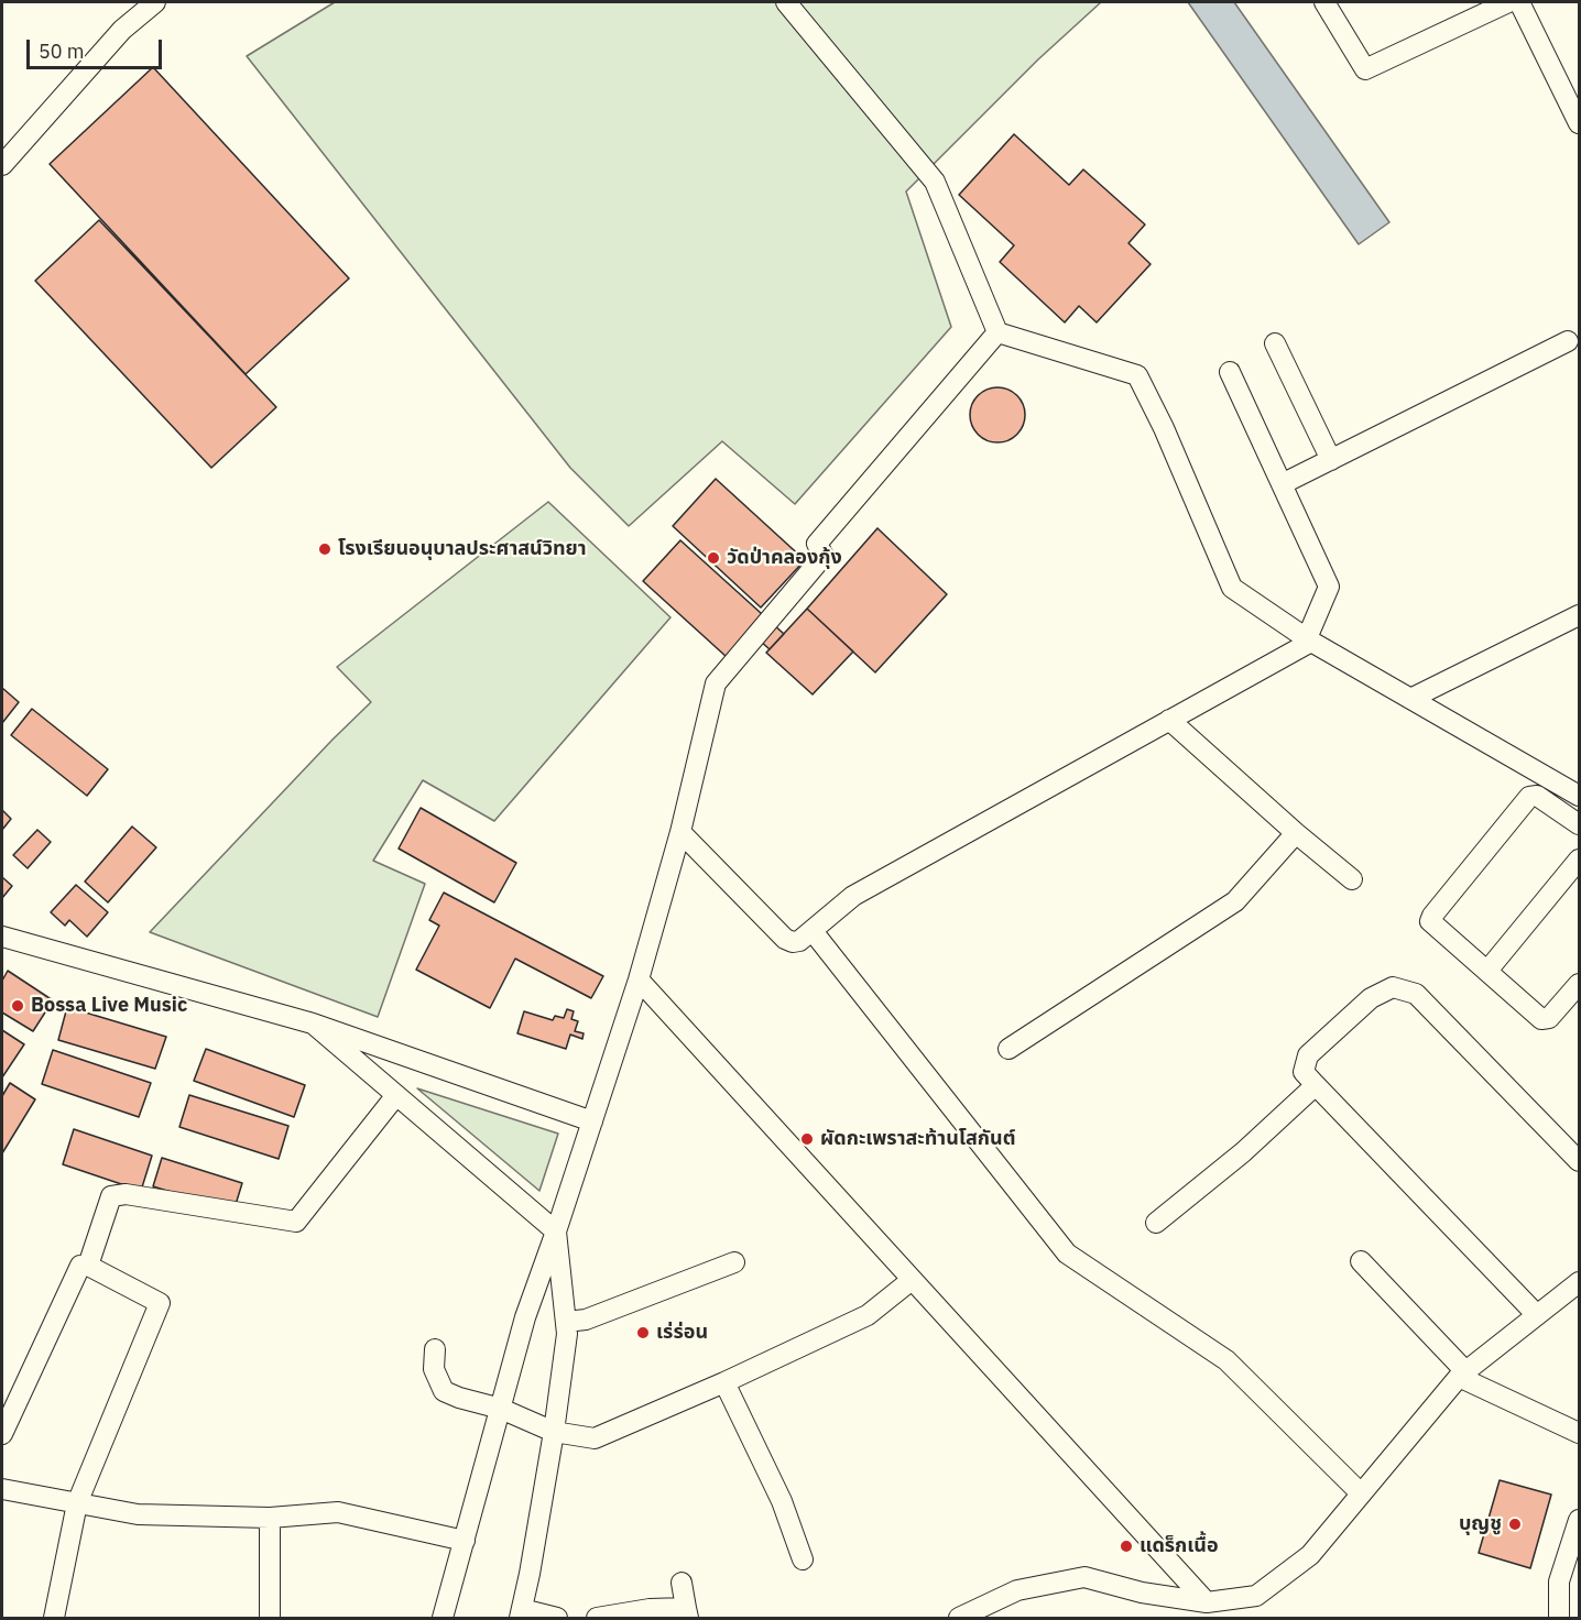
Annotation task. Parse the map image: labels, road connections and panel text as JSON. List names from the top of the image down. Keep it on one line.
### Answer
{"places":["โรงเรียนอนุบาลประศาสน์วิทยา","วัดป่าคลองกุ้ง","Bossa Live Music","ผัดกะเพราสะท้านโสกันต์","เร่ร่อน","บุญชู","แดร็กเนื้อ"],"scale_bar":"50 m"}
